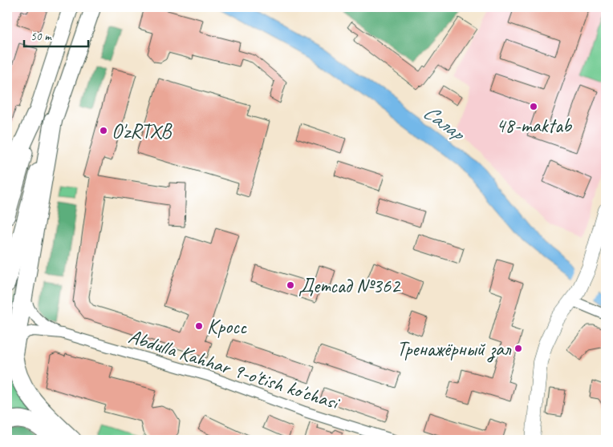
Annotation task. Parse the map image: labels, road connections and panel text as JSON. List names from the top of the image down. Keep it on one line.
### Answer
{"streets":{"street":["Abdulla Kahhar 9-o'tish ko'chasi"]},"water":["Салар"],"places":["48-maktab","O'zRTXB","Детсад №362","Кросс","Тренажёрный зал"],"scale_bar":"50 m"}
